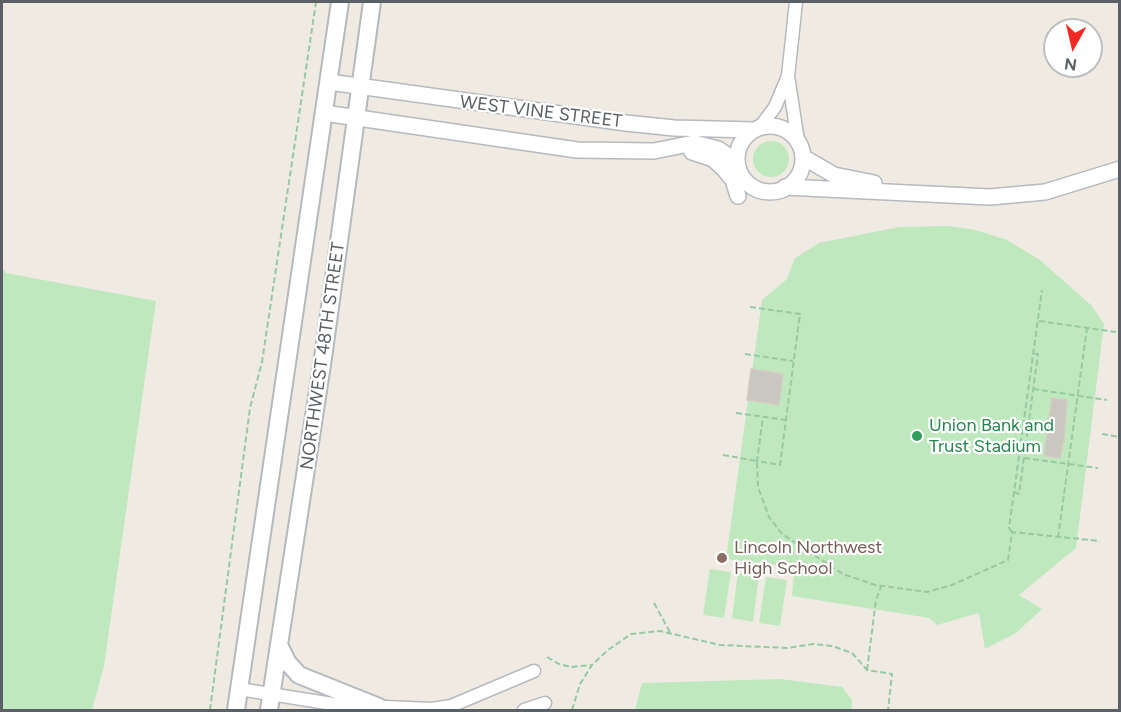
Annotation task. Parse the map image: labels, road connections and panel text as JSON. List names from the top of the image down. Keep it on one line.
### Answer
{"streets":{"main road":["NORTHWEST 48TH STREET"],"street":["WEST VINE STREET"]},"crossings":[["WEST VINE STREET","NORTHWEST 48TH STREET"]],"places":["Union Bank and Trust Stadium","Lincoln Northwest High School"],"north":"bottom"}
